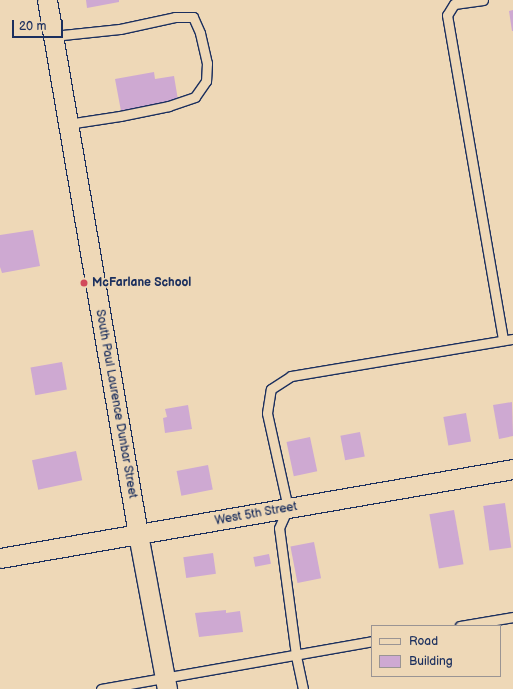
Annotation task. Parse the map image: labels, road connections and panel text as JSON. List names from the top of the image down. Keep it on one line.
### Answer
{"streets":{"street":["South Paul Laurence Dunbar Street","West 5th Street"]},"crossings":[["South Paul Laurence Dunbar Street","West 5th Street"]],"places":["McFarlane School"],"legend":["Road","Building"],"scale_bar":"20 m"}
